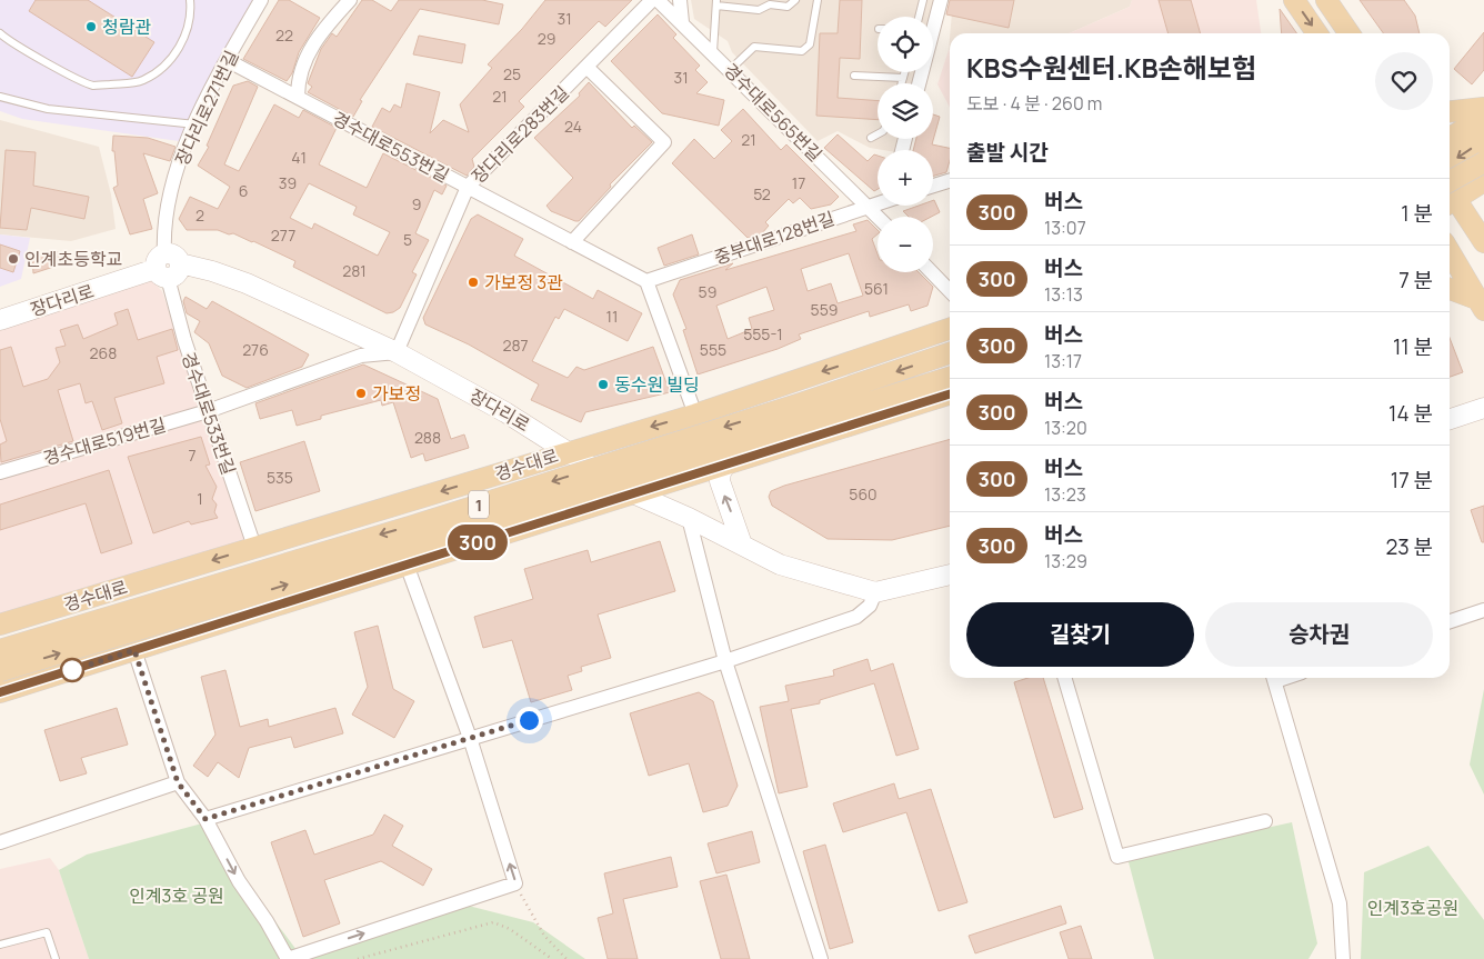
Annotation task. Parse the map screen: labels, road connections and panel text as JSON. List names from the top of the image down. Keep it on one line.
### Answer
{"streets":{"main road":["경수대로","1"],"street":["장다리로271번길","경수대로565번길","장다리로283번길","경수대로553번길","중부대로128번길","장다리로","경수대로533번길","경수대로519번길"]},"crossings":[["장다리로271번길","경수대로553번길"],["장다리로271번길","장다리로"],["장다리로271번길","경수대로533번길"],["경수대로565번길","중부대로128번길"],["장다리로283번길","경수대로553번길"],["장다리로283번길","장다리로"],["경수대로553번길","중부대로128번길"],["장다리로","경수대로533번길"],["장다리로","경수대로"],["경수대로533번길","경수대로519번길"],["경수대로533번길","경수대로"]],"parks":["인계3호 공원","인계3호공원"],"places":["청람관","인계초등학교","가보정 3관","동수원 빌딩","가보정"],"lines":["bus line 300"],"house_numbers":["31","22","29","25","31","21","24","21","41","39","17","6","52","9","2","277","5","281","561","59","559","11","555-1","287","276","555","268","288","7","535","560","1"],"page":{"on_map":"300","map_buttons":["+","−"],"heading":[["KBS수원센터.KB손해보험","도보 · 4 분 · 260 m"],"출발 시간"],"list":[{"mark":"300","name":"버스","note":"13:07","value":"1 분"},{"mark":"300","name":"버스","note":"13:13","value":"7 분"},{"mark":"300","name":"버스","note":"13:17","value":"11 분"},{"mark":"300","name":"버스","note":"13:20","value":"14 분"},{"mark":"300","name":"버스","note":"13:23","value":"17 분"},{"mark":"300","name":"버스","note":"13:29","value":"23 분"}],"buttons":["길찾기","승차권"]}}
